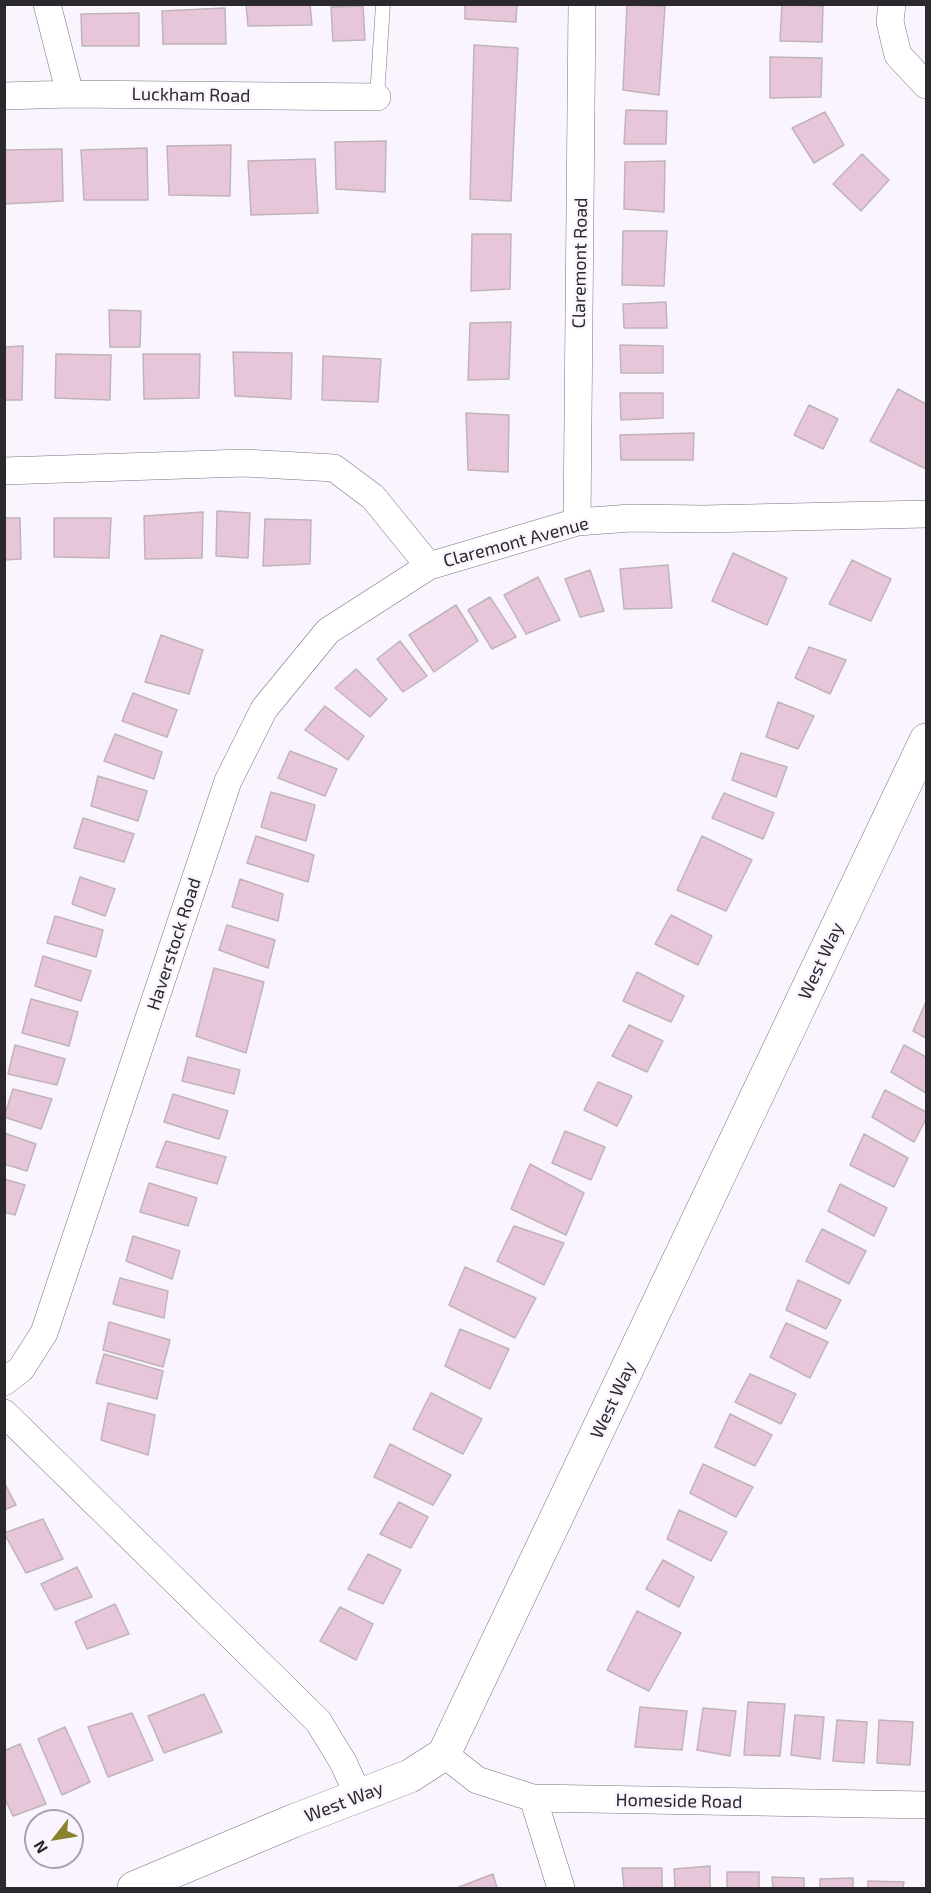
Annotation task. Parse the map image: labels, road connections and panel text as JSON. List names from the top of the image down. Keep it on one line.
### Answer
{"streets":{"street":["Luckham Road","Claremont Road","Claremont Avenue","Haverstock Road","West Way","Homeside Road"]},"crossings":[["Claremont Road","Claremont Avenue"],["Claremont Avenue","Haverstock Road"],["West Way","Homeside Road"]],"north":"bottom left"}
